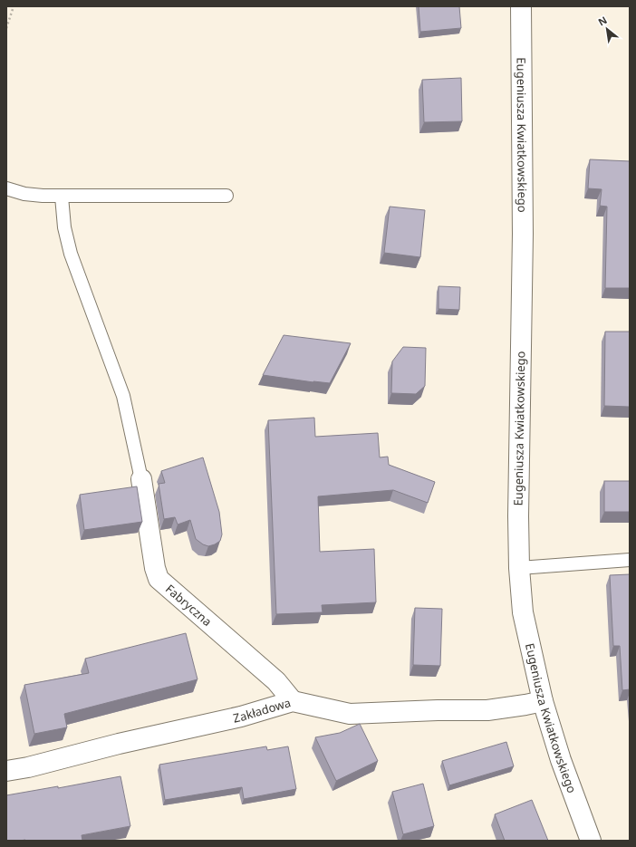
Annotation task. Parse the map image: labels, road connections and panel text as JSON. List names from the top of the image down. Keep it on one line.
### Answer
{"streets":{"street":["Eugeniusza Kwiatkowskiego","Fabryczna","Zakładowa"]},"crossings":[["Eugeniusza Kwiatkowskiego","Zakładowa"],["Fabryczna","Zakładowa"]],"north":"top left"}
